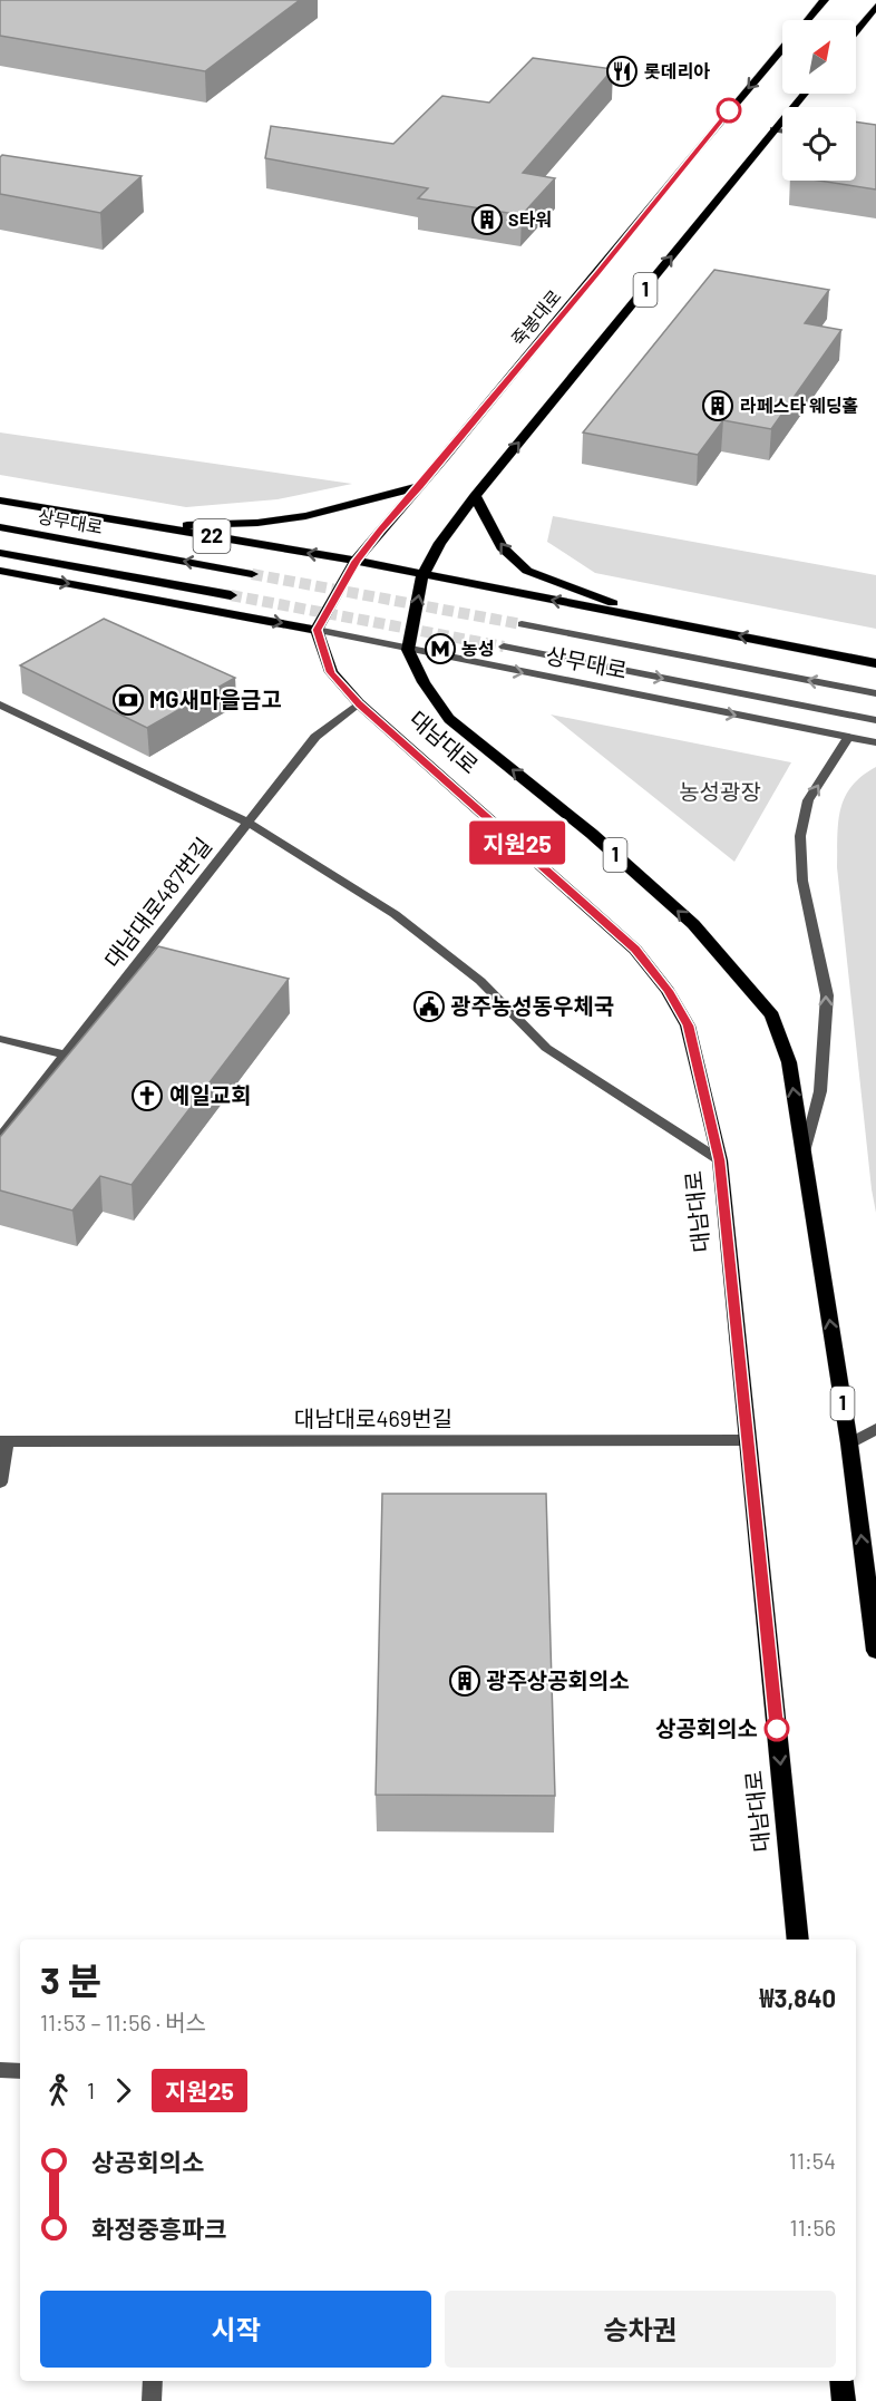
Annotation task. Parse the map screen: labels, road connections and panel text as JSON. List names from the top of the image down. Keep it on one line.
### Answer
{"streets":{"main road":["1","죽봉대로","상무대로","22","대남대로"],"street":["대남대로487번길","대남대로469번길"]},"crossings":[["1","상무대로"],["1","22"],["1","대남대로"],["죽봉대로","상무대로"],["죽봉대로","22"],["죽봉대로","대남대로"],["상무대로","대남대로"],["대남대로","대남대로487번길"],["대남대로","대남대로469번길"]],"parks":["농성광장"],"places":{"restaurant":["롯데리아"],"building":["S타워","라페스타 웨딩홀","광주상공회의소"],"metro station":["농성"],"bank":["MG새마을금고"],"public building":["광주농성동우체국"],"church":["예일교회"],"other":["상공회의소"]},"lines":["bus line 지원25"],"north":"top right","page":{"on_map":"지원25","heading":["3 분","11:53 – 11:56 · 버스","₩3,840"],"legs":["1","지원25"],"list":[{"name":"상공회의소","value":"11:54"},{"name":"화정중흥파크","value":"11:56"}],"buttons":["시작","승차권"]}}
